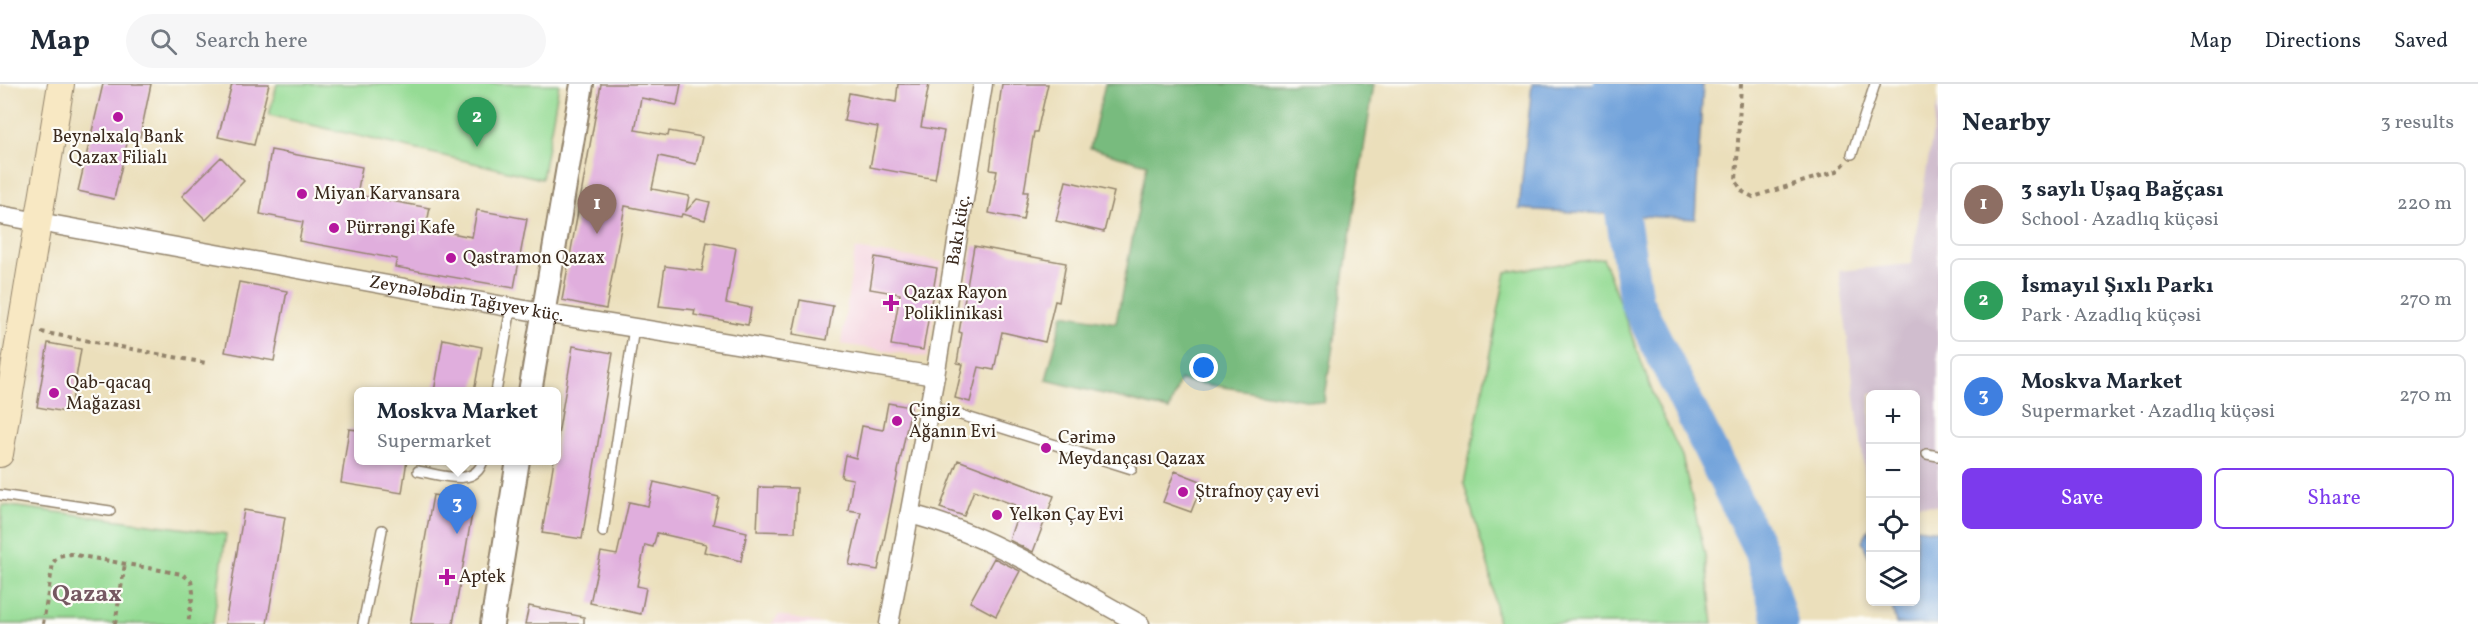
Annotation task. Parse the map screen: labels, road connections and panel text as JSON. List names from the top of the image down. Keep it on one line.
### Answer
{"streets":{"street":["Bakı küç.","Zeynələbdin Tağıyev küç."]},"crossings":[["Bakı küç.","Zeynələbdin Tağıyev küç."]],"districts":["Qazax"],"places":{"other":["Beynəlxalq Bank Qazax Filialı","Miyan Karvansara","Pürrəngi Kafe","Qastramon Qazax","Qab-qacaq Mağazası","Çingiz Ağanın Evi","Cərimə Meydançası Qazax","Ştrafnoy çay evi","Yelkən Çay Evi"],"health":["Qazax Rayon Poliklinikasi","Aptek"]},"page":{"header":"Map","search":"Search here","nav":["Map","Directions","Saved"],"heading":["Nearby","3 results"],"pins":["2","1","3"],"list":[{"mark":"1","name":"3 saylı Uşaq Bağçası","note":"School · Azadlıq küçəsi","value":"220 m"},{"mark":"2","name":"İsmayıl Şıxlı Parkı","note":"Park · Azadlıq küçəsi","value":"270 m"},{"mark":"3","name":"Moskva Market","note":"Supermarket · Azadlıq küçəsi","value":"270 m"}],"popup":["Moskva Market","Supermarket"],"map_buttons":["+","−"],"buttons":["Save","Share"]}}
